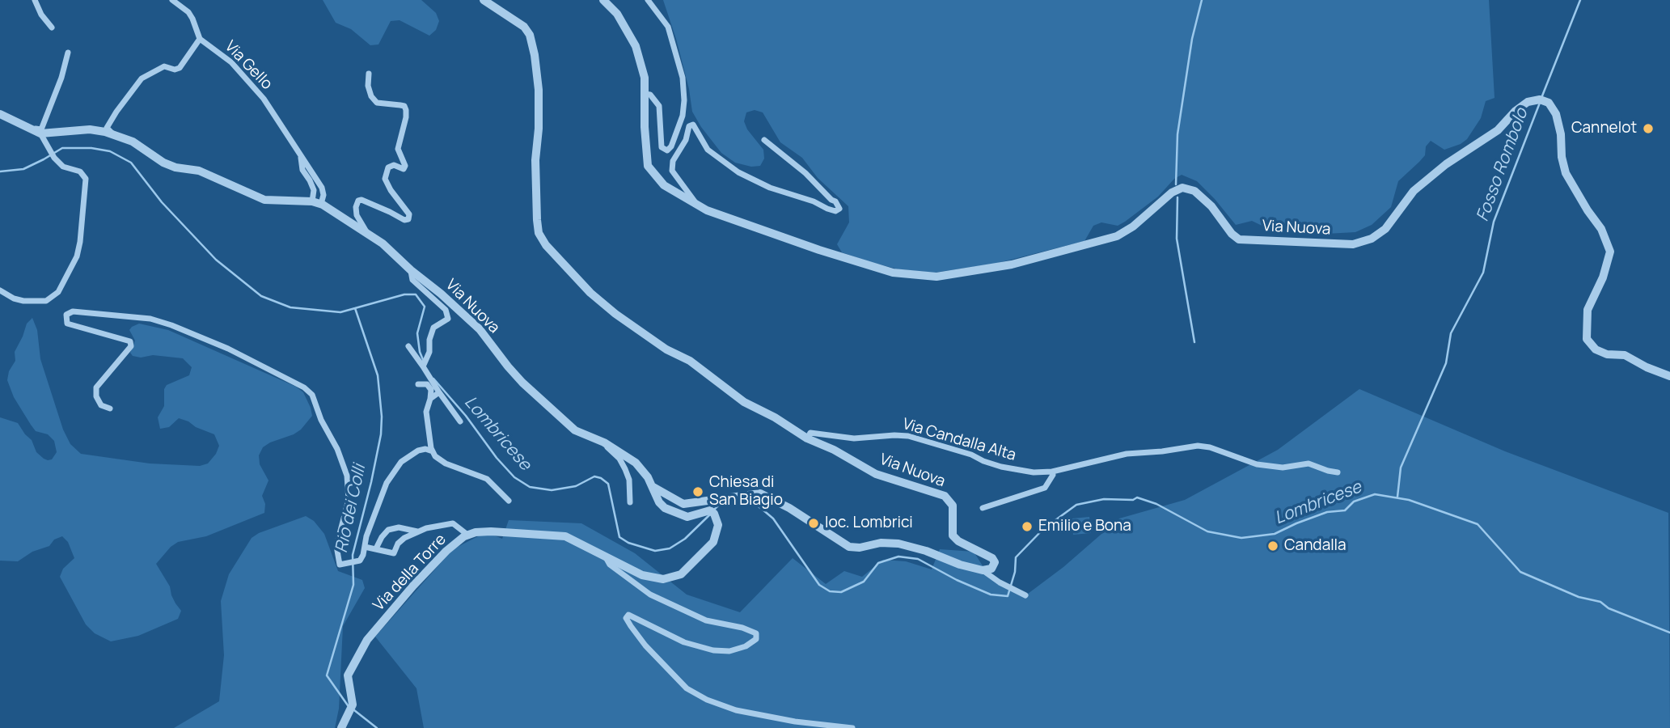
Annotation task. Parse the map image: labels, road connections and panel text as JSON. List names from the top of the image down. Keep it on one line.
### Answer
{"streets":{"street":["Via Gello","Via Nuova","Via Candalla Alta","Via della Torre"]},"crossings":[["Via Gello","Via Nuova"],["Via Nuova","Via Candalla Alta"],["Via Nuova","Via della Torre"]],"water":["Fosso Rombolo","Lombricese","Rio dei Colli"],"places":["Cannelot","Chiesa di San Biagio","Ioc. Lombrici","Emilio e Bona","Candalla"]}
